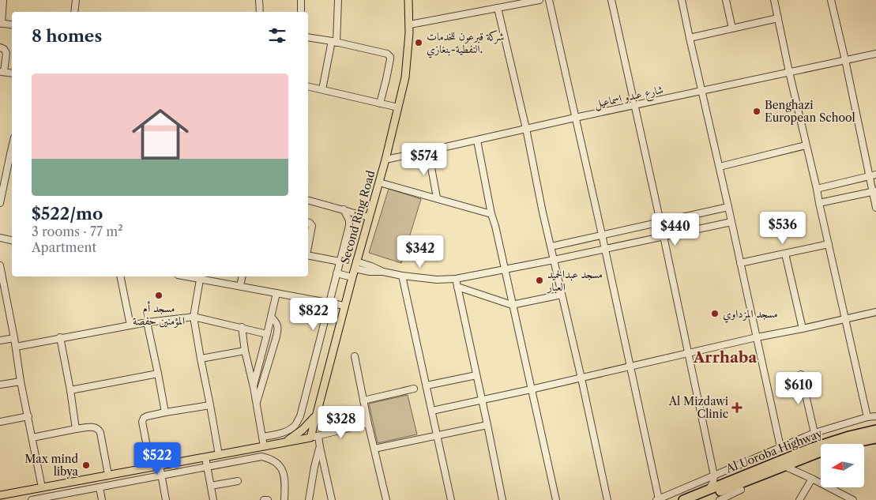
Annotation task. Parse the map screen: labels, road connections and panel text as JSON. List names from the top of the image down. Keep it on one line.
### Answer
{"streets":{"highway":["Al Uoroba Highway"],"main road":["Second Ring Road"],"street":["شارع عبدو اسماعيل"]},"crossings":[["شارع عبدو اسماعيل","Second Ring Road"]],"districts":["Arrhaba"],"places":{"other":["شركة قبرعون للخدمات النفطية-بنغازي.","Benghazi European School","مسجد عبدالحميد العبار","مسجد أم المؤمنين حفصة","مسجد المزداوي","Max mind libya"],"health":["Al Mizdawi Clinic"]},"north":"left","page":{"heading":"8 homes","list":[{"name":"$522/mo","note":"3 rooms · 77 m² · Apartment"}],"price":["$574","$536","$440","$342","$822","$610","$328","$522"]}}
